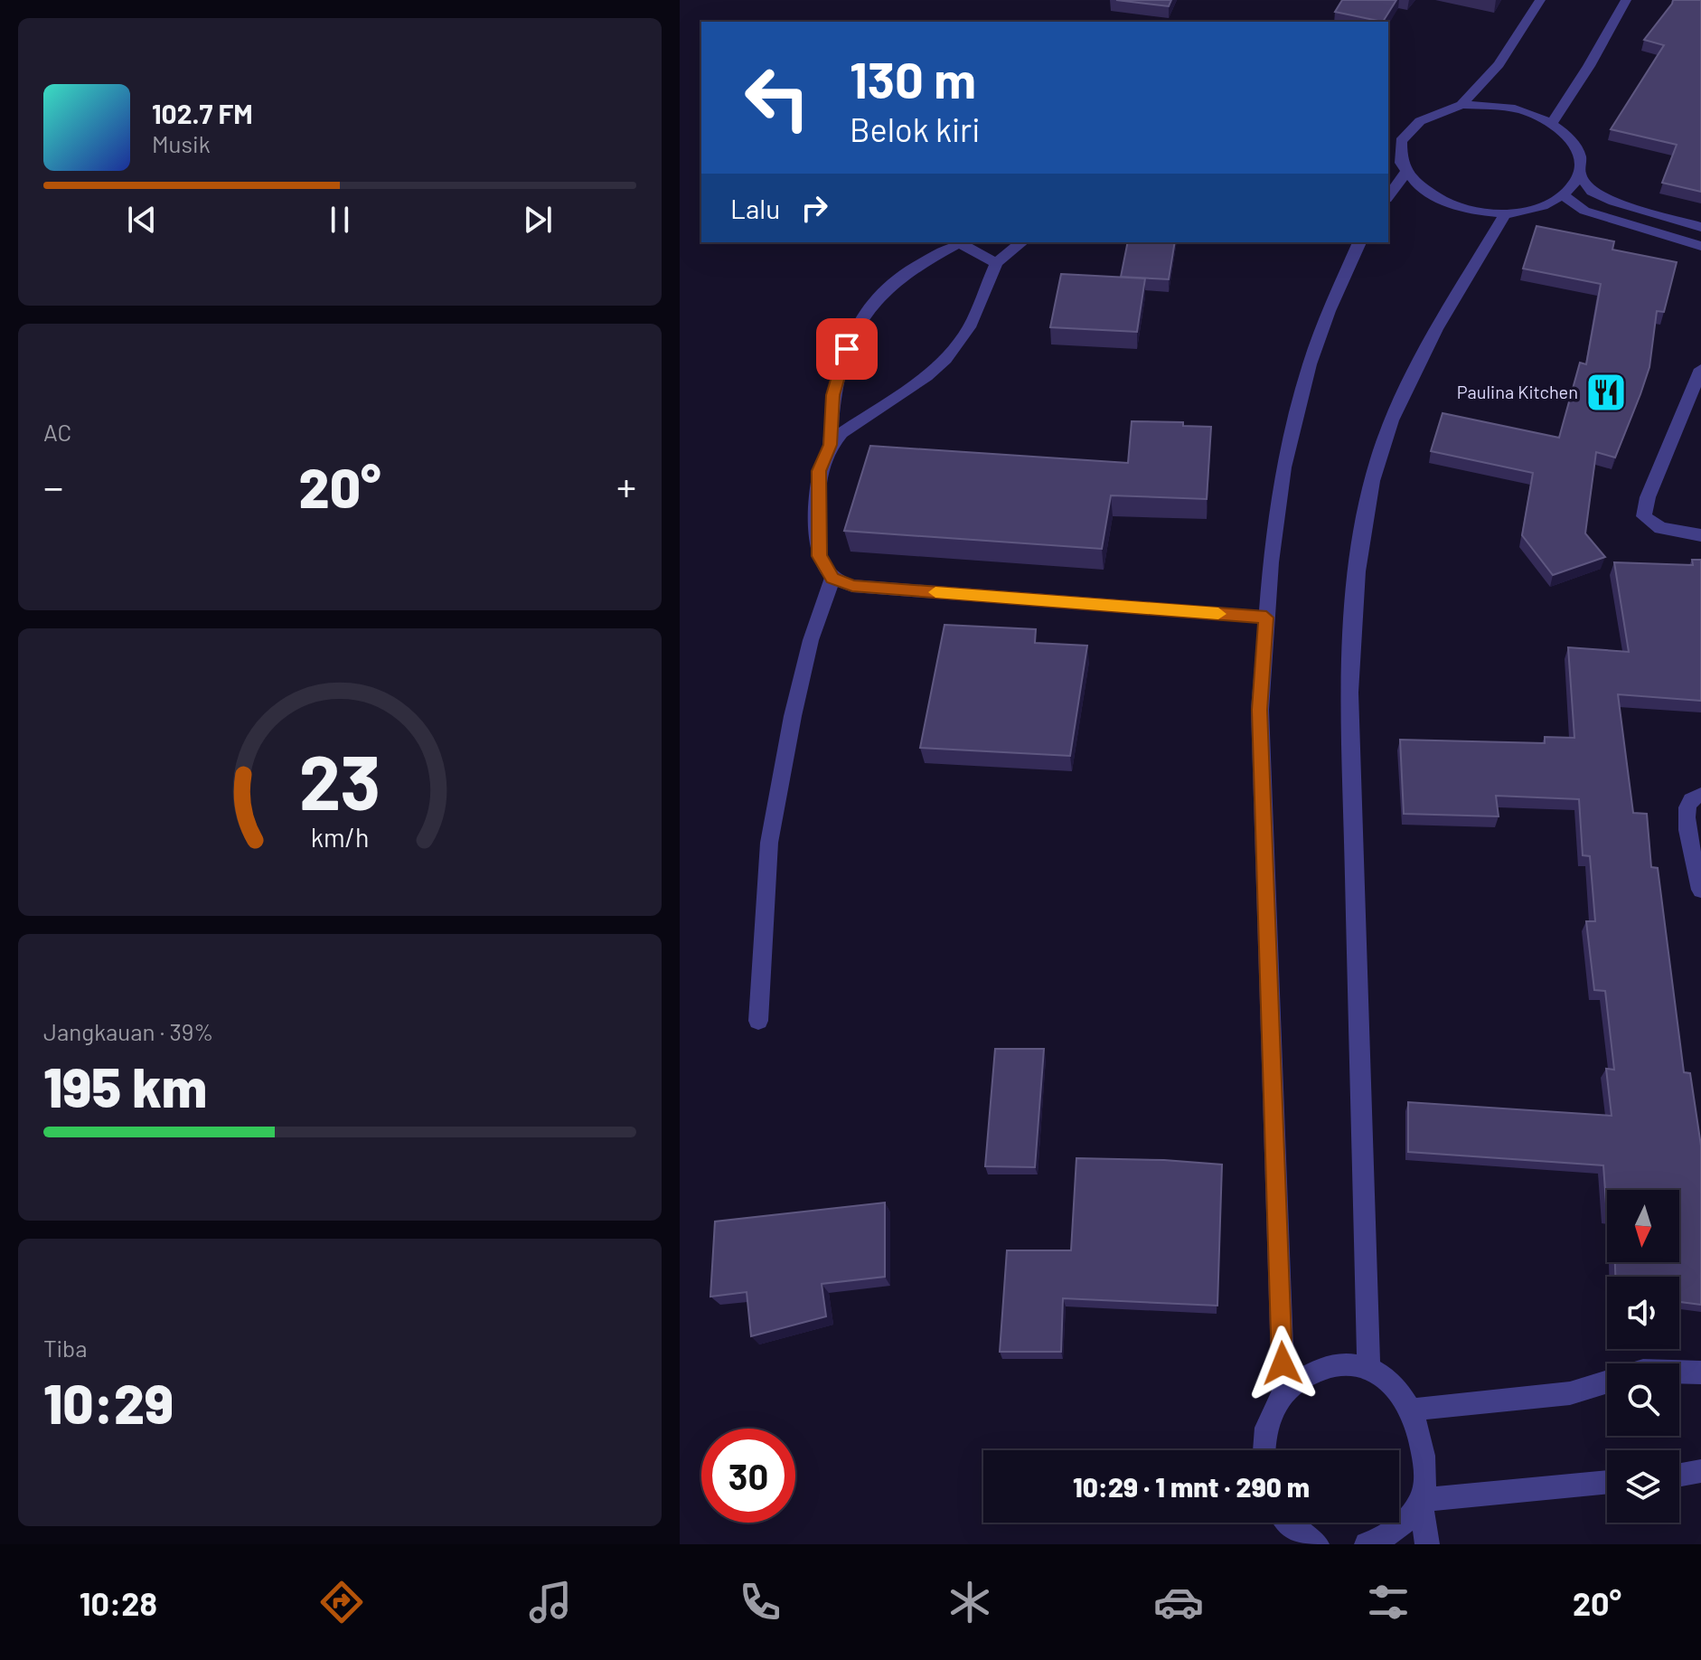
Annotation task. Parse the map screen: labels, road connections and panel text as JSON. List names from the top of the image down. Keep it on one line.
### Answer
{"places":{"restaurant":["Paulina Kitchen"]},"north":"bottom","page":{"turn":["130 m","Belok kiri"],"song":["102.7 FM","Musik"],"then":"Lalu","tile":["AC",["Jangkauan · 39%","195 km"],["Tiba","10:29"]],"heat":["−","20°","+"],"limit":"30","trip":"10:29 · 1 mnt · 290 m","tabs":["10:28","20°"],"gauge":["23","km/h"]}}
